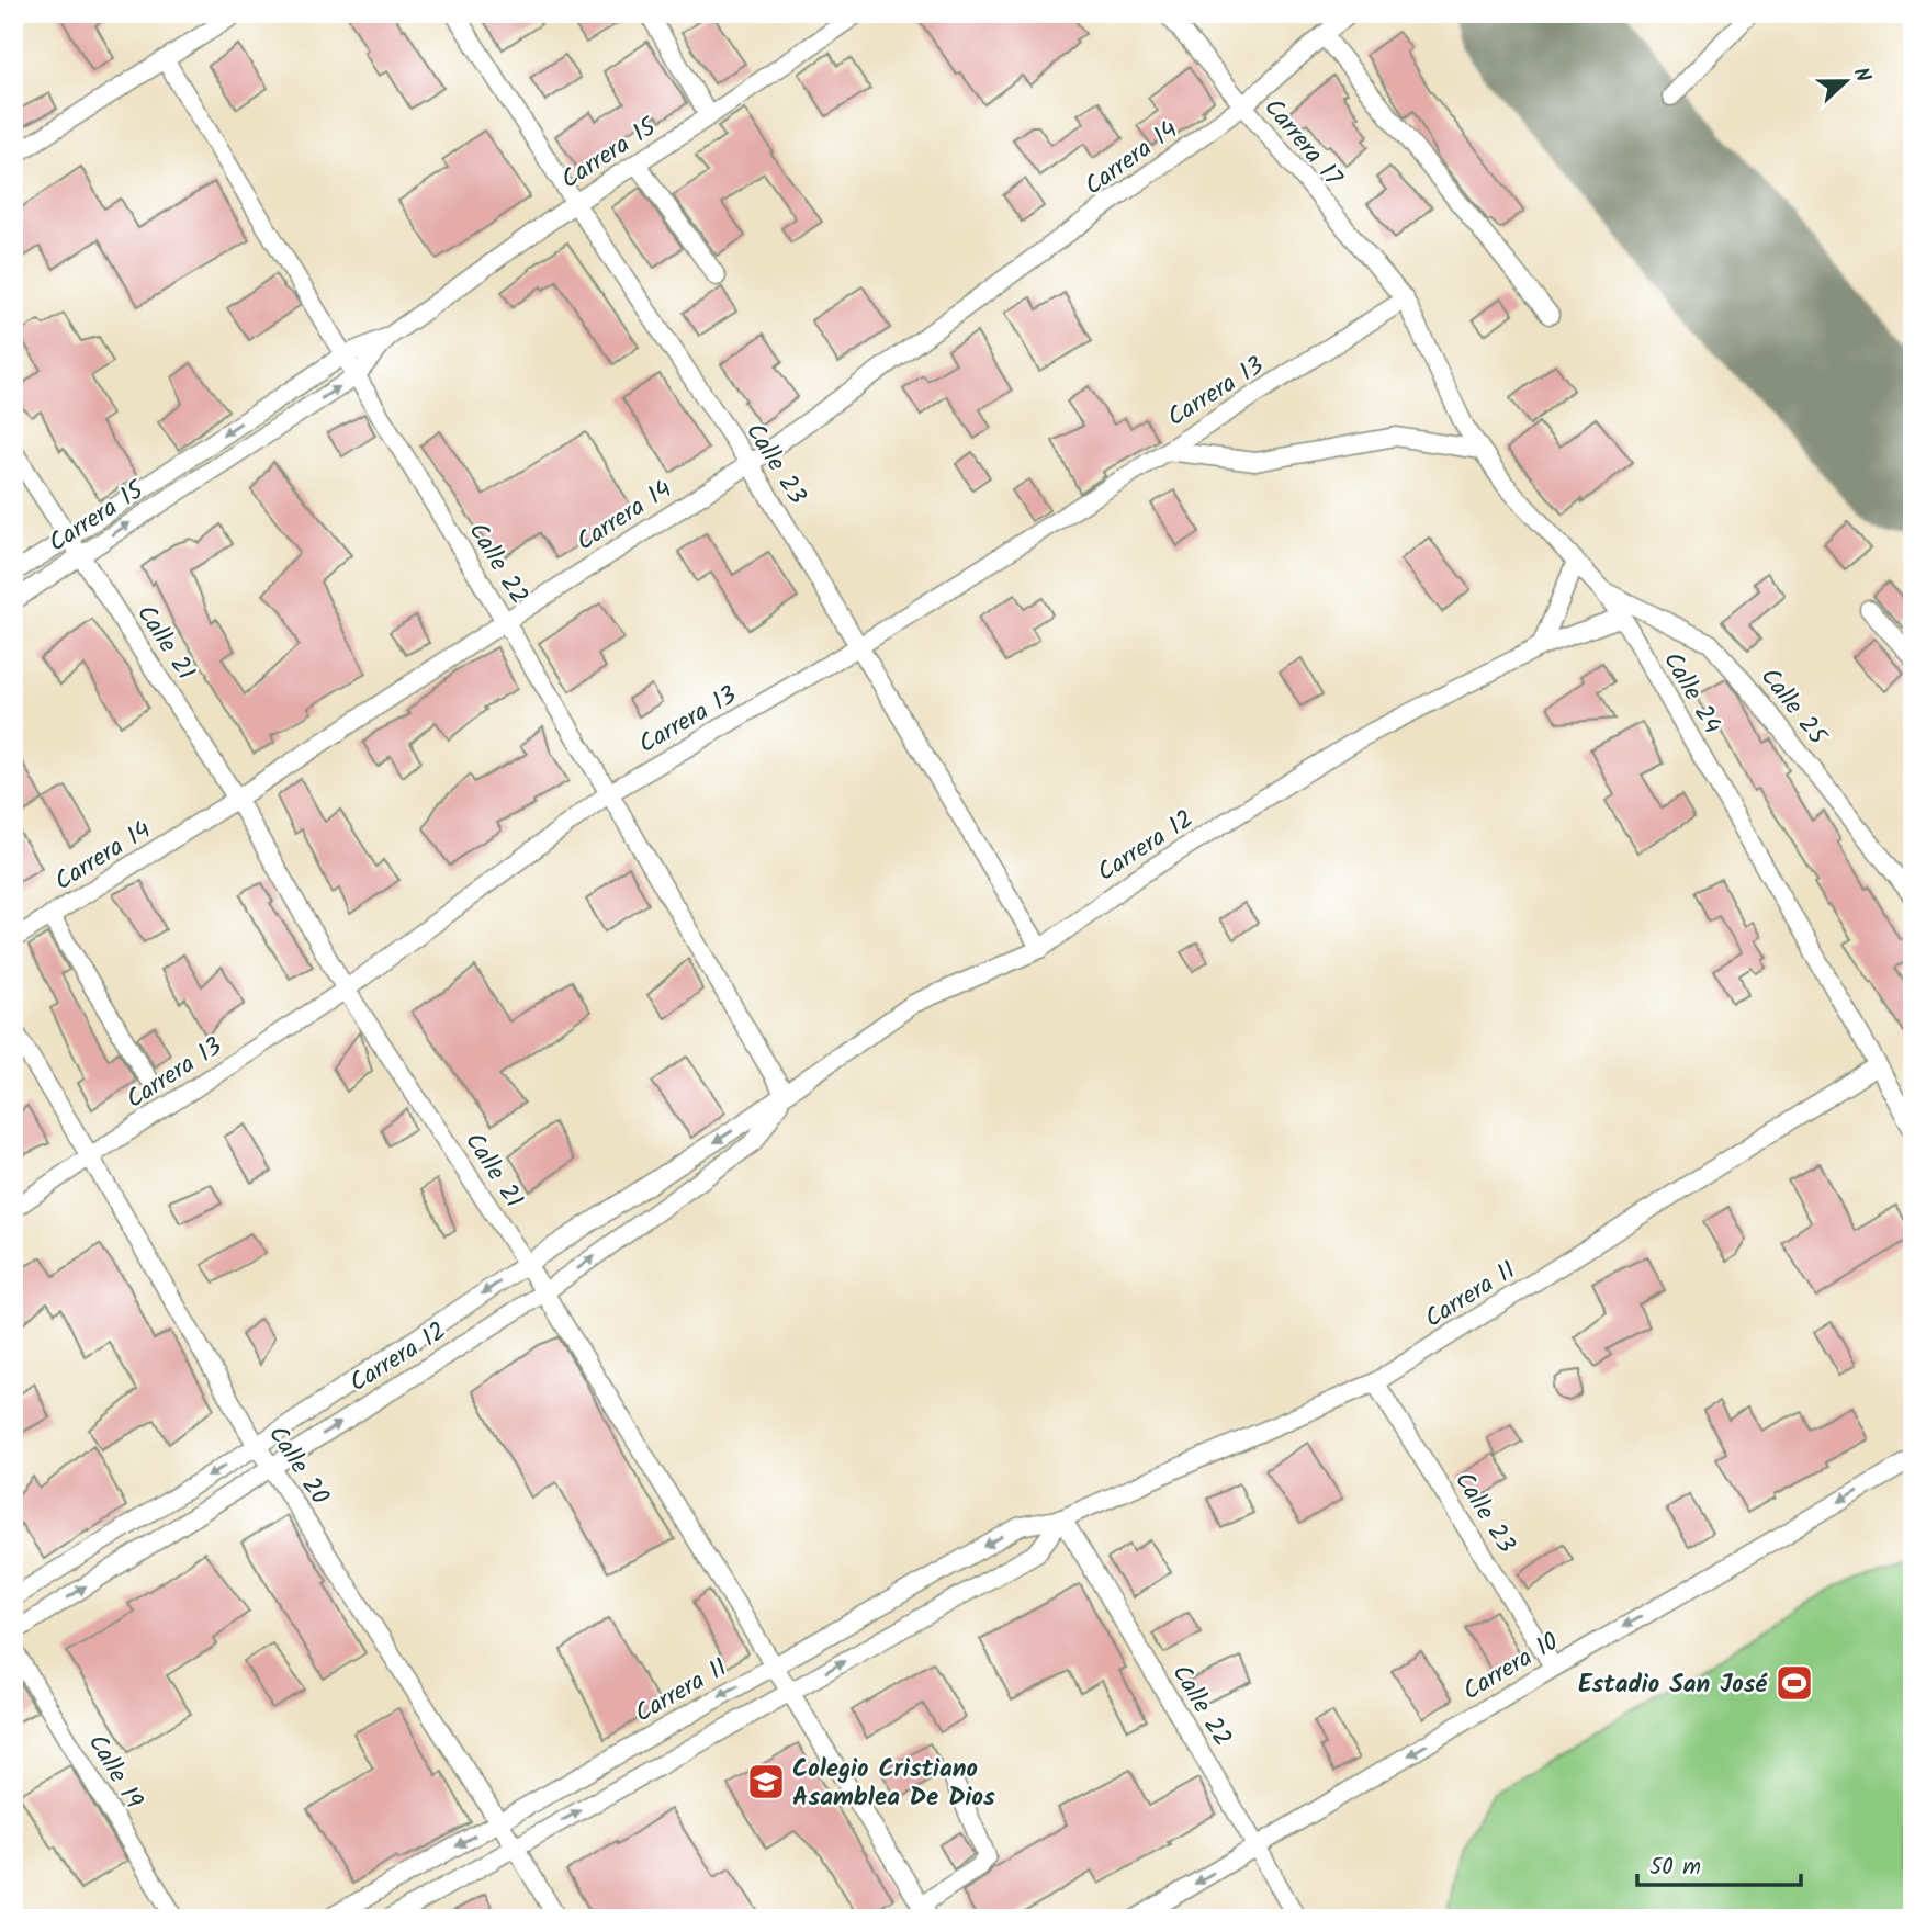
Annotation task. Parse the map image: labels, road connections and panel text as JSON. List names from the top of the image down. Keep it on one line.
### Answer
{"streets":{"street":["Carrera 17","Carrera 15","Carrera 14","Carrera 13","Calle 23","Calle 22","Calle 21","Calle 24","Calle 25","Carrera 12","Carrera 11","Calle 20","Carrera 10","Calle 19"]},"crossings":[["Carrera 17","Carrera 14"],["Carrera 17","Carrera 13"],["Carrera 17","Calle 24"],["Carrera 15","Calle 23"],["Carrera 15","Calle 22"],["Carrera 15","Calle 21"],["Carrera 14","Calle 23"],["Carrera 14","Calle 22"],["Carrera 14","Calle 21"],["Carrera 13","Calle 23"],["Carrera 13","Calle 22"],["Carrera 13","Calle 21"],["Carrera 13","Calle 24"],["Carrera 13","Calle 20"],["Calle 23","Carrera 12"],["Calle 23","Carrera 11"],["Calle 23","Carrera 10"],["Calle 22","Carrera 12"],["Calle 22","Carrera 11"],["Calle 22","Carrera 10"],["Calle 21","Carrera 12"],["Calle 21","Carrera 11"],["Calle 24","Calle 25"],["Calle 24","Carrera 12"],["Calle 24","Carrera 11"],["Carrera 12","Calle 20"],["Carrera 11","Calle 20"]],"one_way":["Carrera 10"],"places":{"sports":["Estadio San José"],"school or university":["Colegio Cristiano Asamblea De Dios"]},"scale_bar":"50 m","north":"right"}
